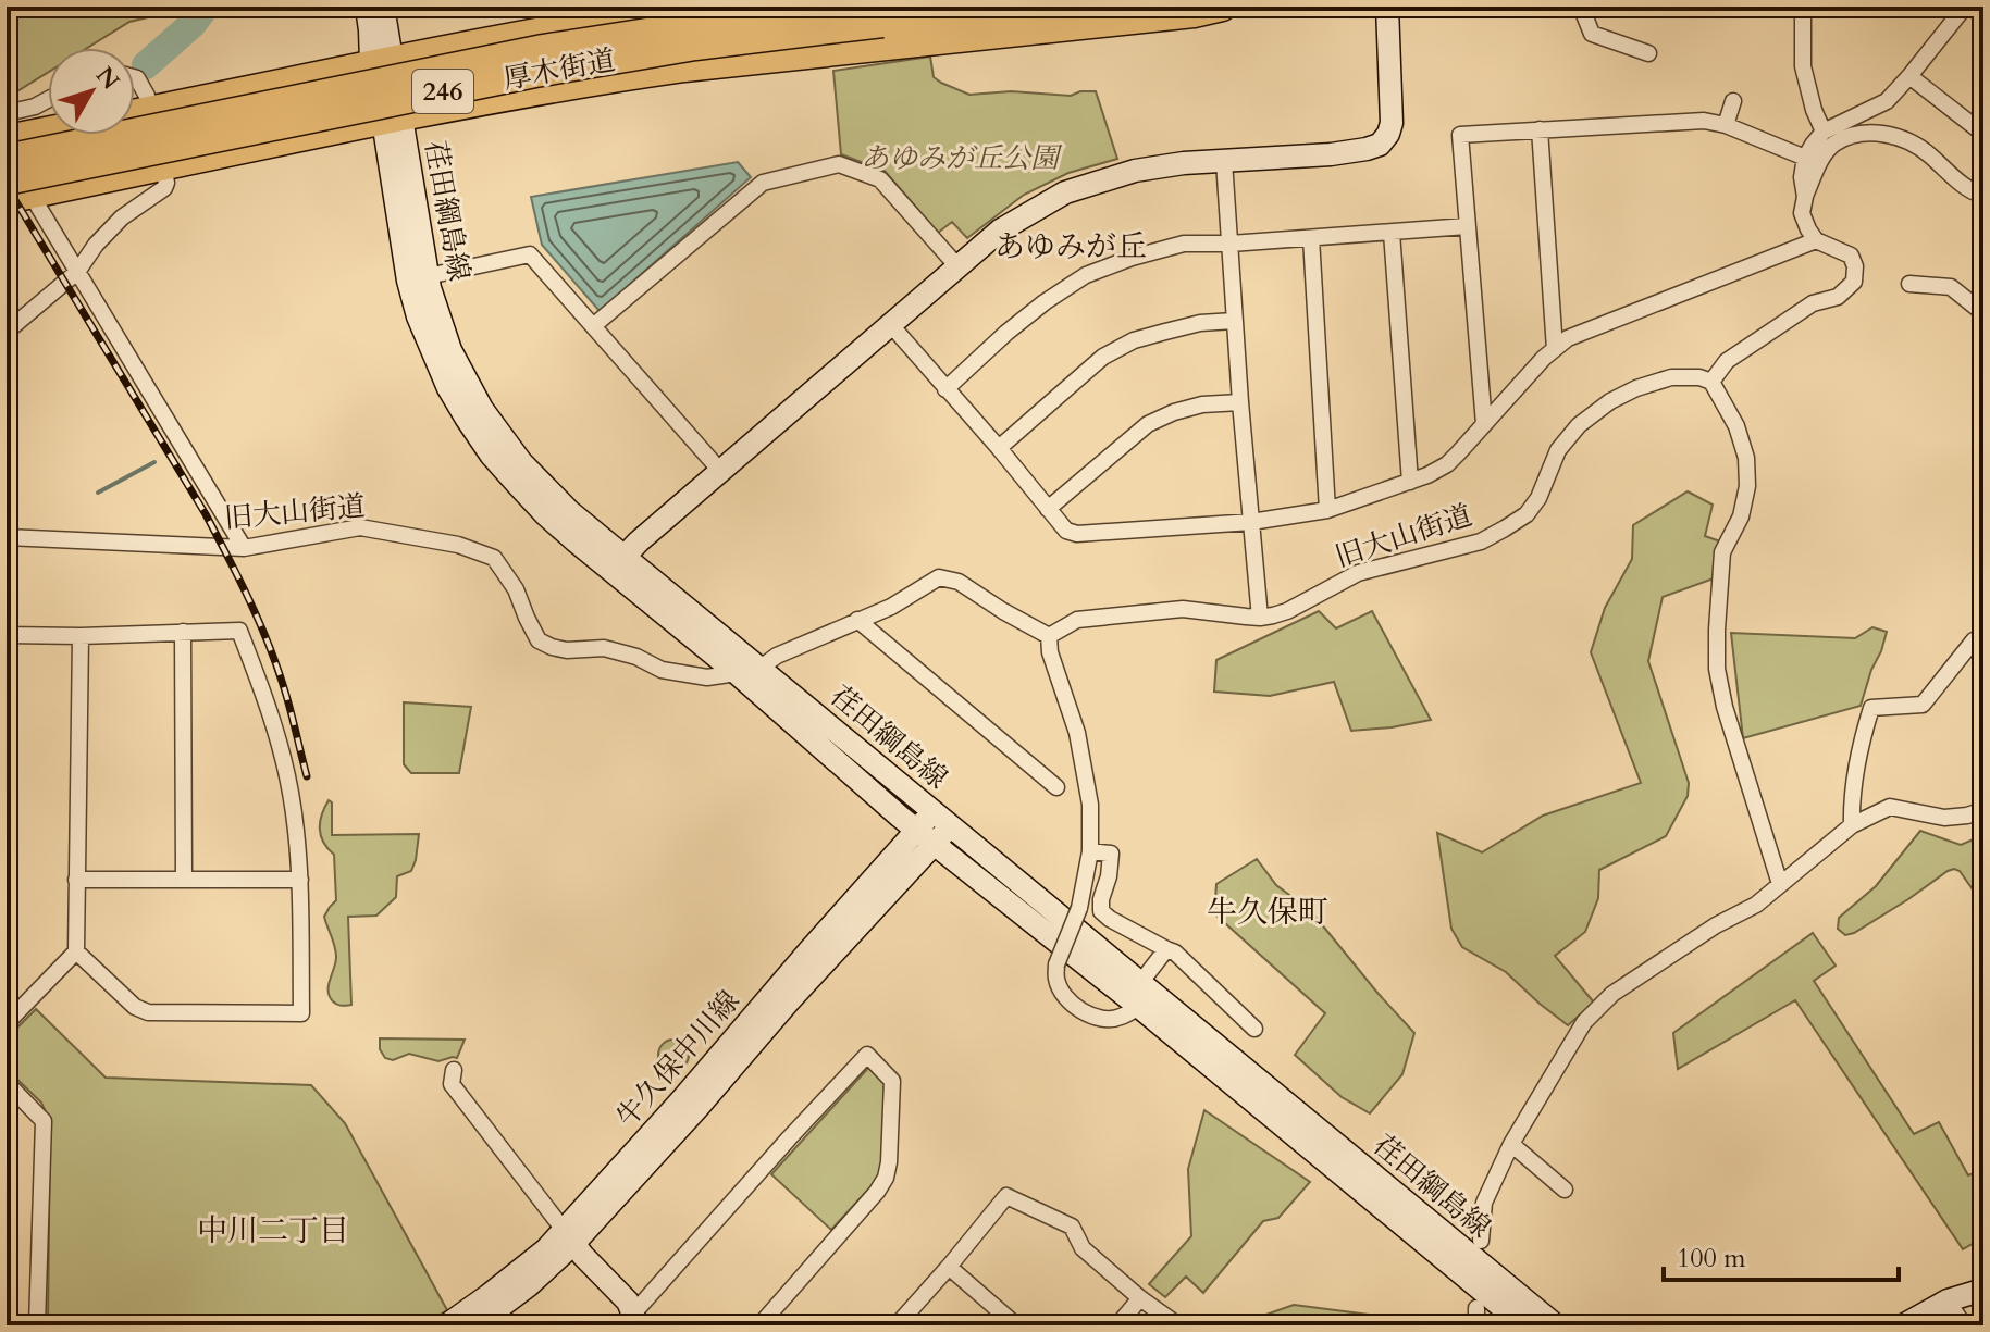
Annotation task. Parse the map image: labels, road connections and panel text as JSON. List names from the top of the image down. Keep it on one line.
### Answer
{"streets":{"highway":["厚木街道","246"],"main road":["荏田綱島線","牛久保中川線"],"street":["旧大山街道"]},"crossings":[["厚木街道","246"],["246","荏田綱島線"],["荏田綱島線","旧大山街道"],["荏田綱島線","牛久保中川線"]],"districts":["あゆみが丘","牛久保町","中川二丁目"],"parks":["あゆみが丘公園"],"scale_bar":"100 m","north":"top right"}
